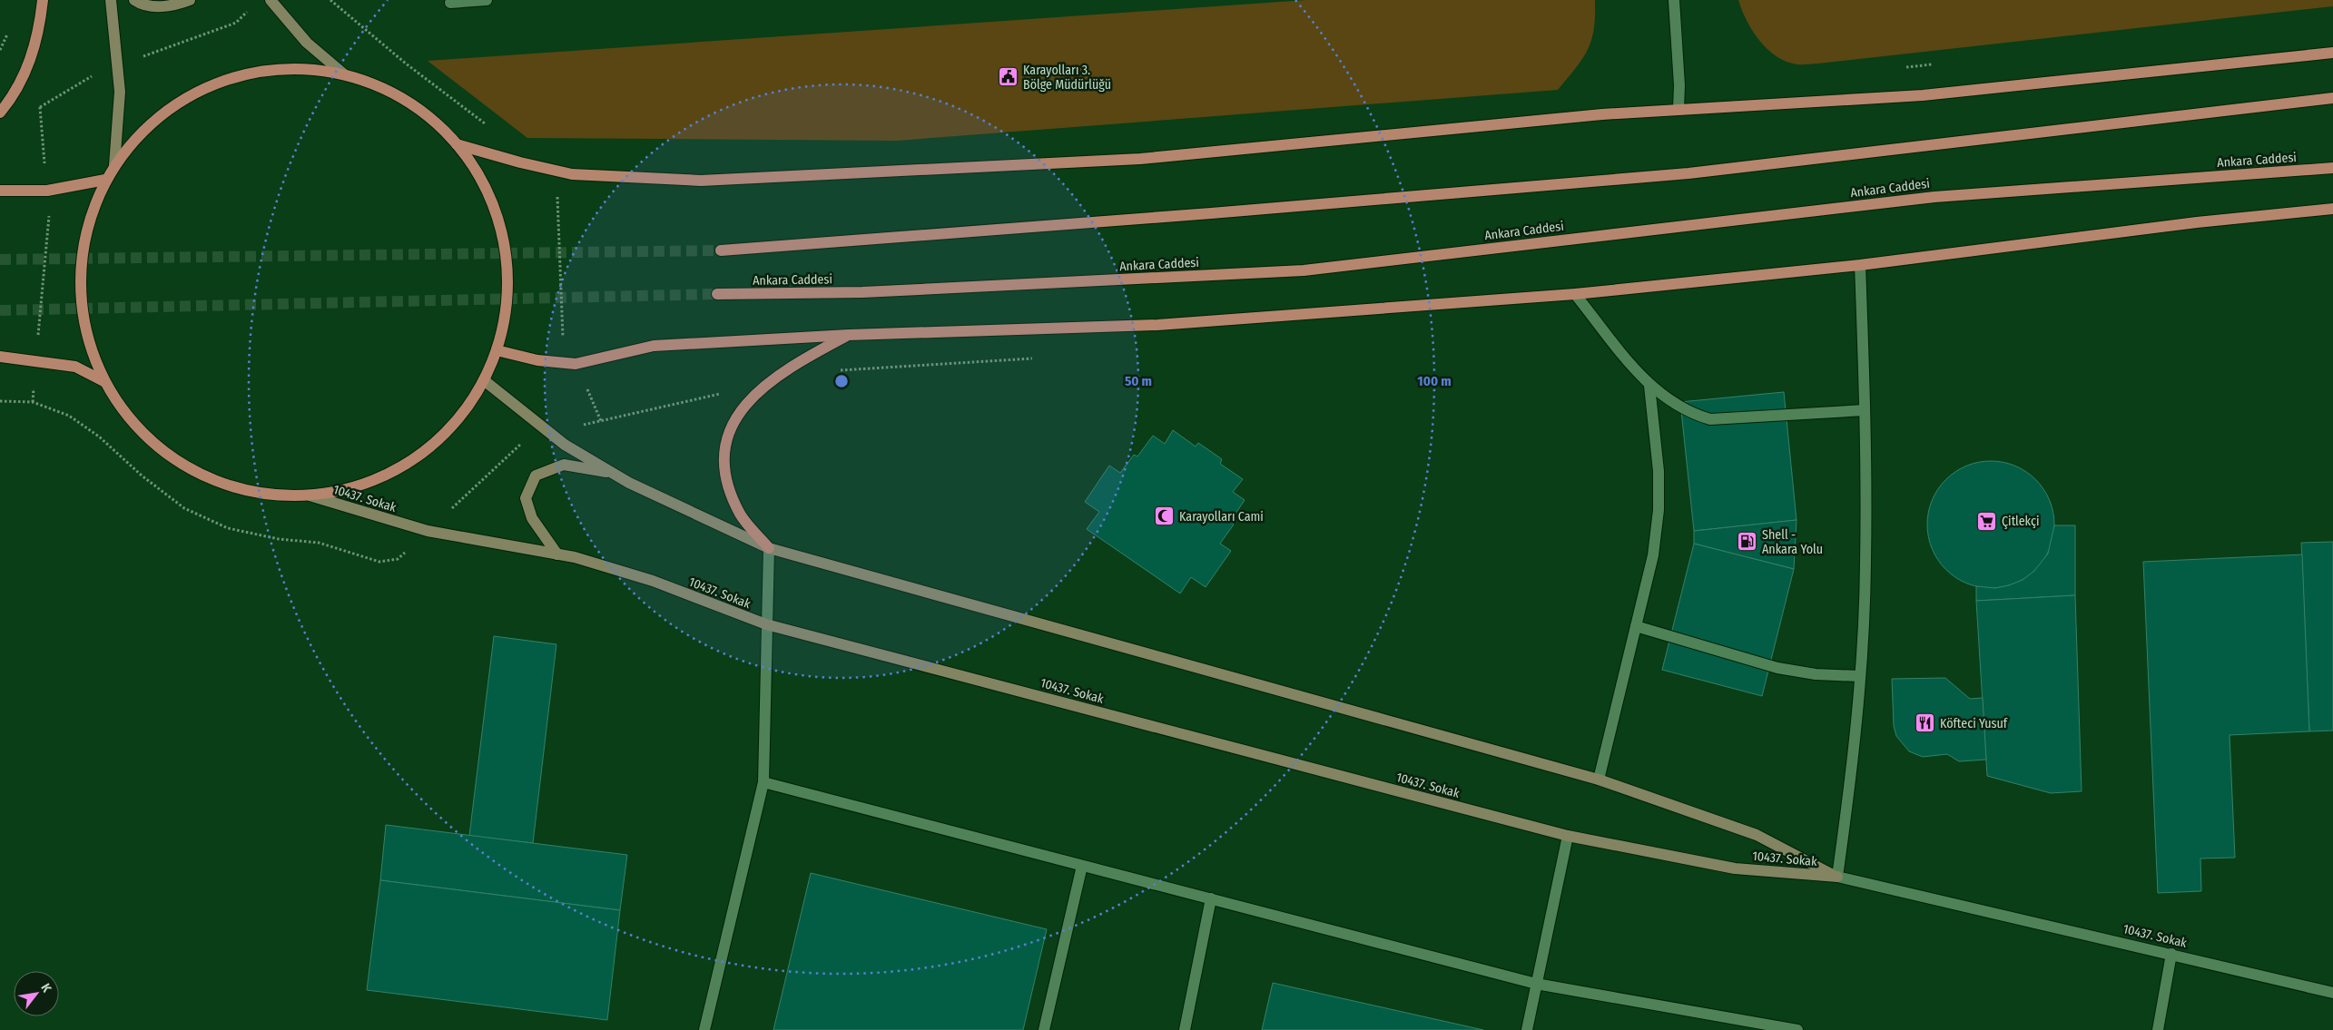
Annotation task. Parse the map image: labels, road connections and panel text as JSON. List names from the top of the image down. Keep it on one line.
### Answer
{"streets":{"main road":["Ankara Caddesi"],"street":["10437. Sokak"]},"places":{"public building":["Karayolları 3. Bölge Müdürlüğü"],"mosque":["Karayolları Cami"],"supermarket":["Çitlekçi"],"fuel station":["Shell - Ankara Yolu"],"restaurant":["Köfteci Yusuf"]},"north":"top right","rings":["50 m","100 m"]}
